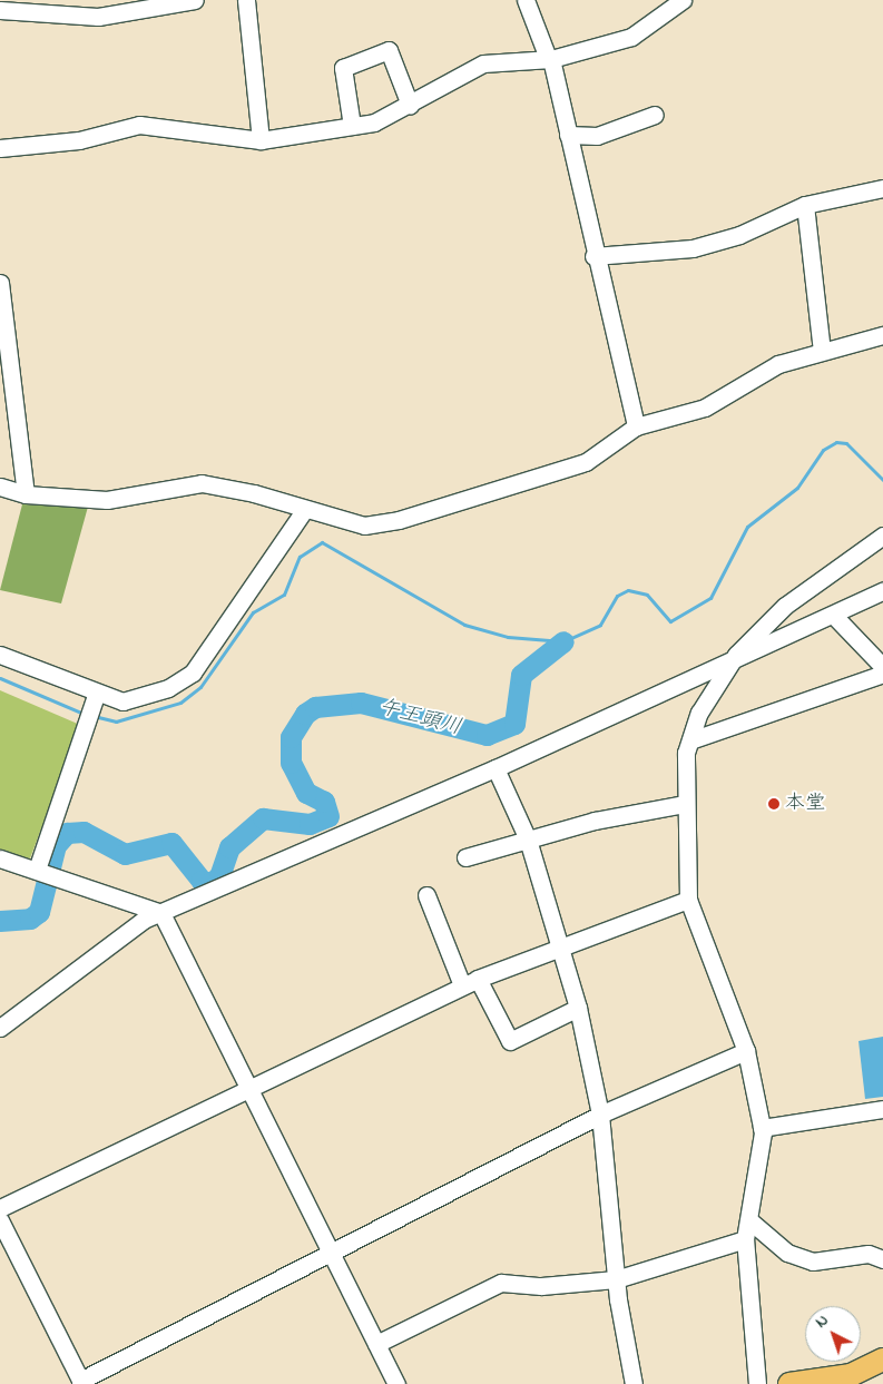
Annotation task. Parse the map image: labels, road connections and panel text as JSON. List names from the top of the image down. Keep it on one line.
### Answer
{"water":["午王頭川"],"places":["本堂"],"north":"top left"}
